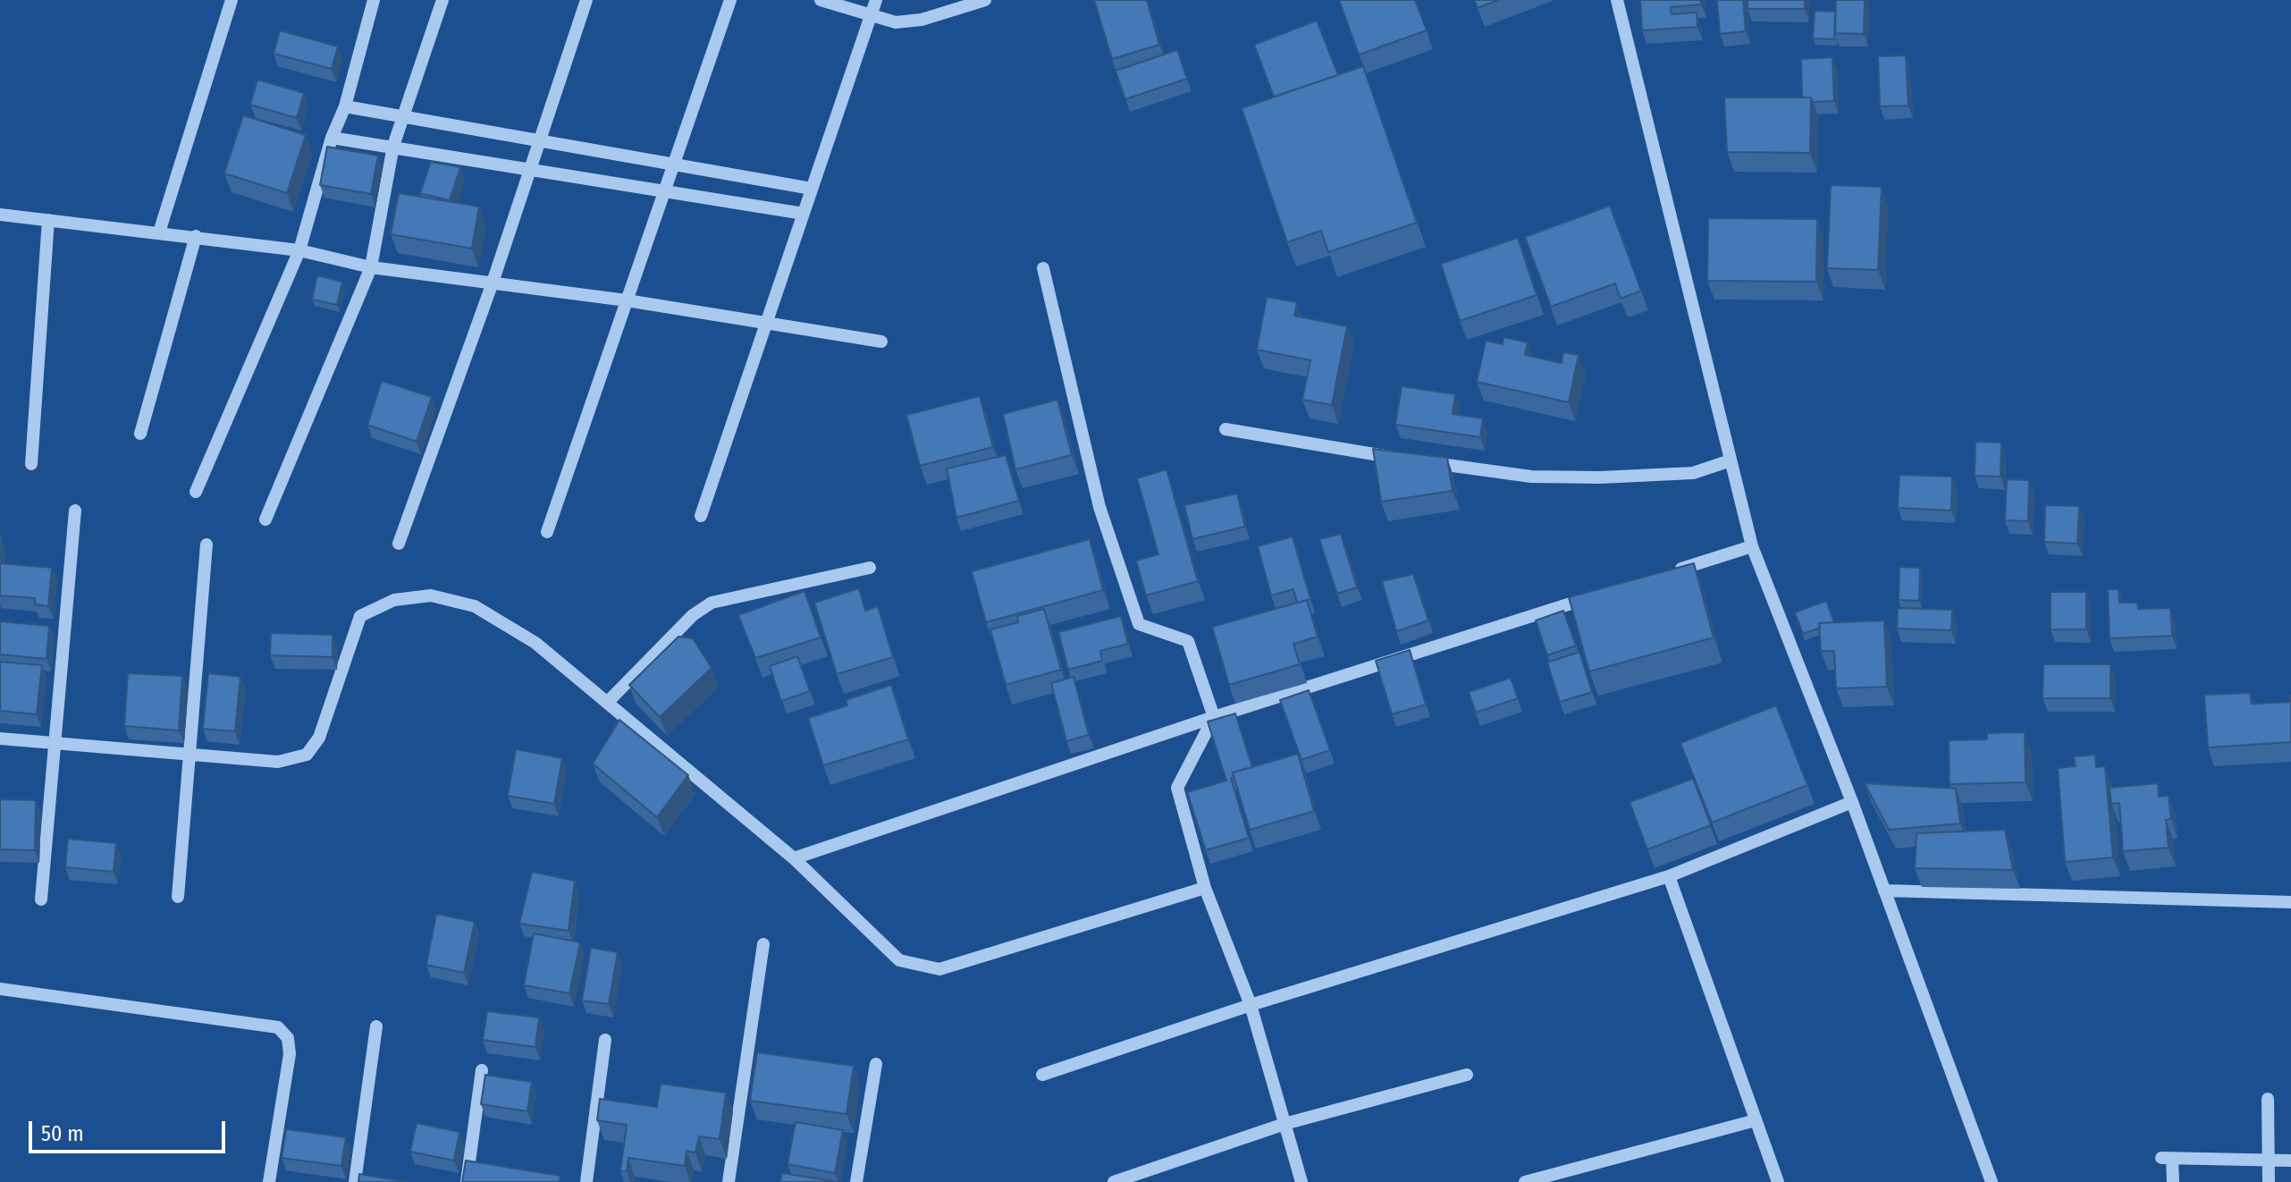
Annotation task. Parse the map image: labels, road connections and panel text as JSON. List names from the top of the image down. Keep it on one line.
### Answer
{"scale_bar":"50 m"}
